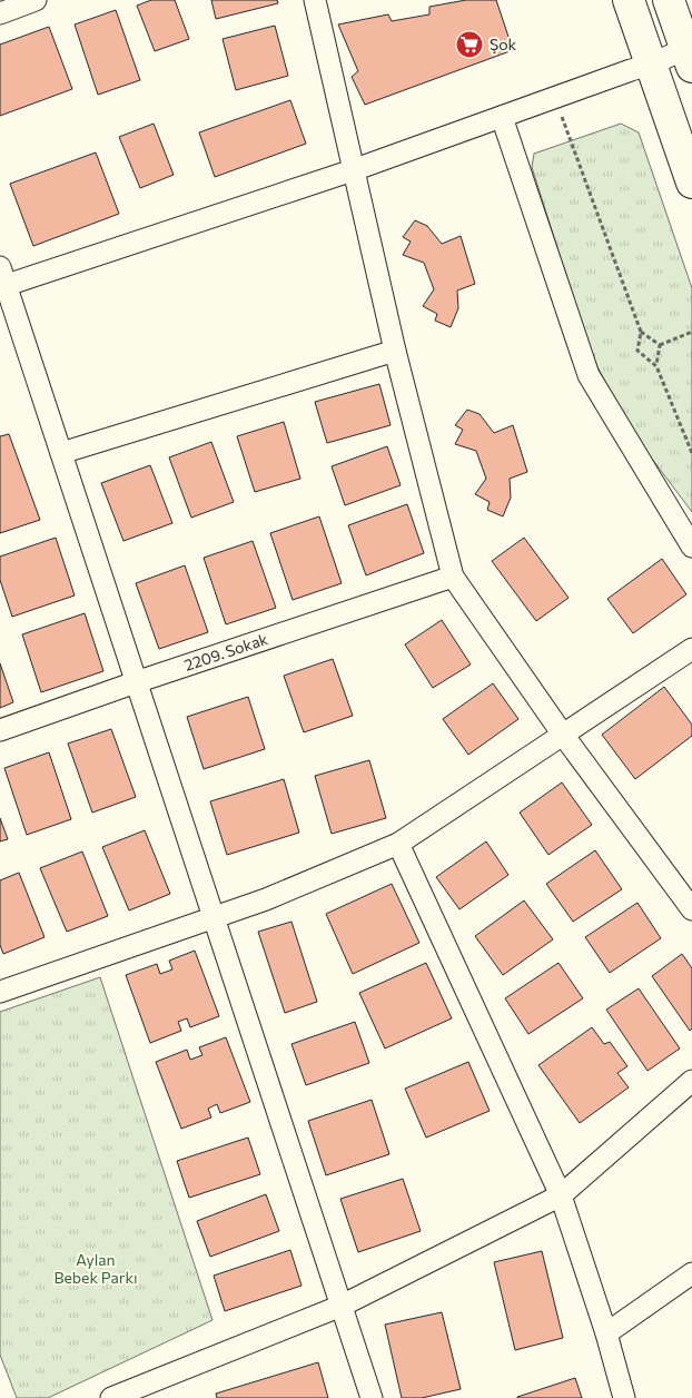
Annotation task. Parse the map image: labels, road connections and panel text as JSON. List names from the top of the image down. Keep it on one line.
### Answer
{"streets":{"street":["2209. Sokak"]},"parks":["Aylan Bebek Parkı"],"places":{"supermarket":["Şok"]}}
